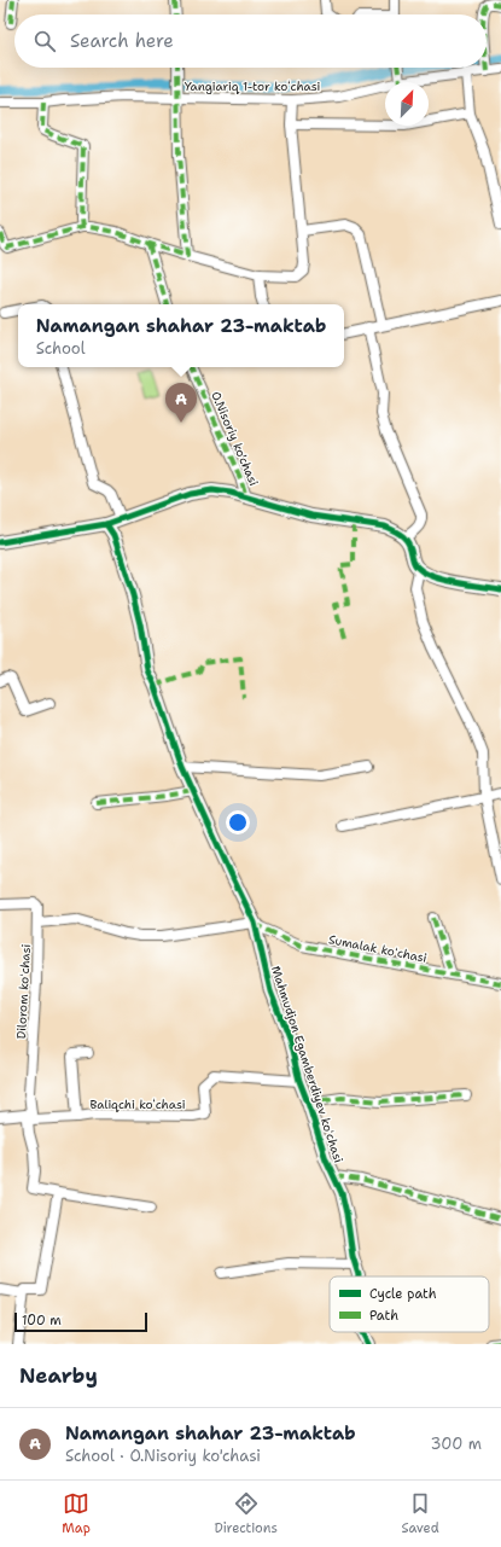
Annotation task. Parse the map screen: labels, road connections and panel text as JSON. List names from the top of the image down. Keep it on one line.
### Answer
{"streets":{"street":["Yangiariq 1-tor koʻchasi","O.Nisoriy ko'chasi","Sumalak koʻchasi","Dilorom koʻchasi","Mahmudjon Egamberdiyev koʻchasi","Baliqchi koʻchasi"]},"crossings":[["Sumalak koʻchasi","Mahmudjon Egamberdiyev koʻchasi"],["Dilorom koʻchasi","Baliqchi koʻchasi"],["Mahmudjon Egamberdiyev koʻchasi","Baliqchi koʻchasi"]],"legend":["Cycle path","Path"],"scale_bar":"100 m","north":"top right","page":{"search":"Search here","popup":["Namangan shahar 23-maktab","School"],"pins":"A","scale":"100 m","heading":"Nearby","list":[{"mark":"A","name":"Namangan shahar 23-maktab","note":"School · O.Nisoriy ko'chasi","value":"300 m"}],"nav":["Map","Directions","Saved"]}}
